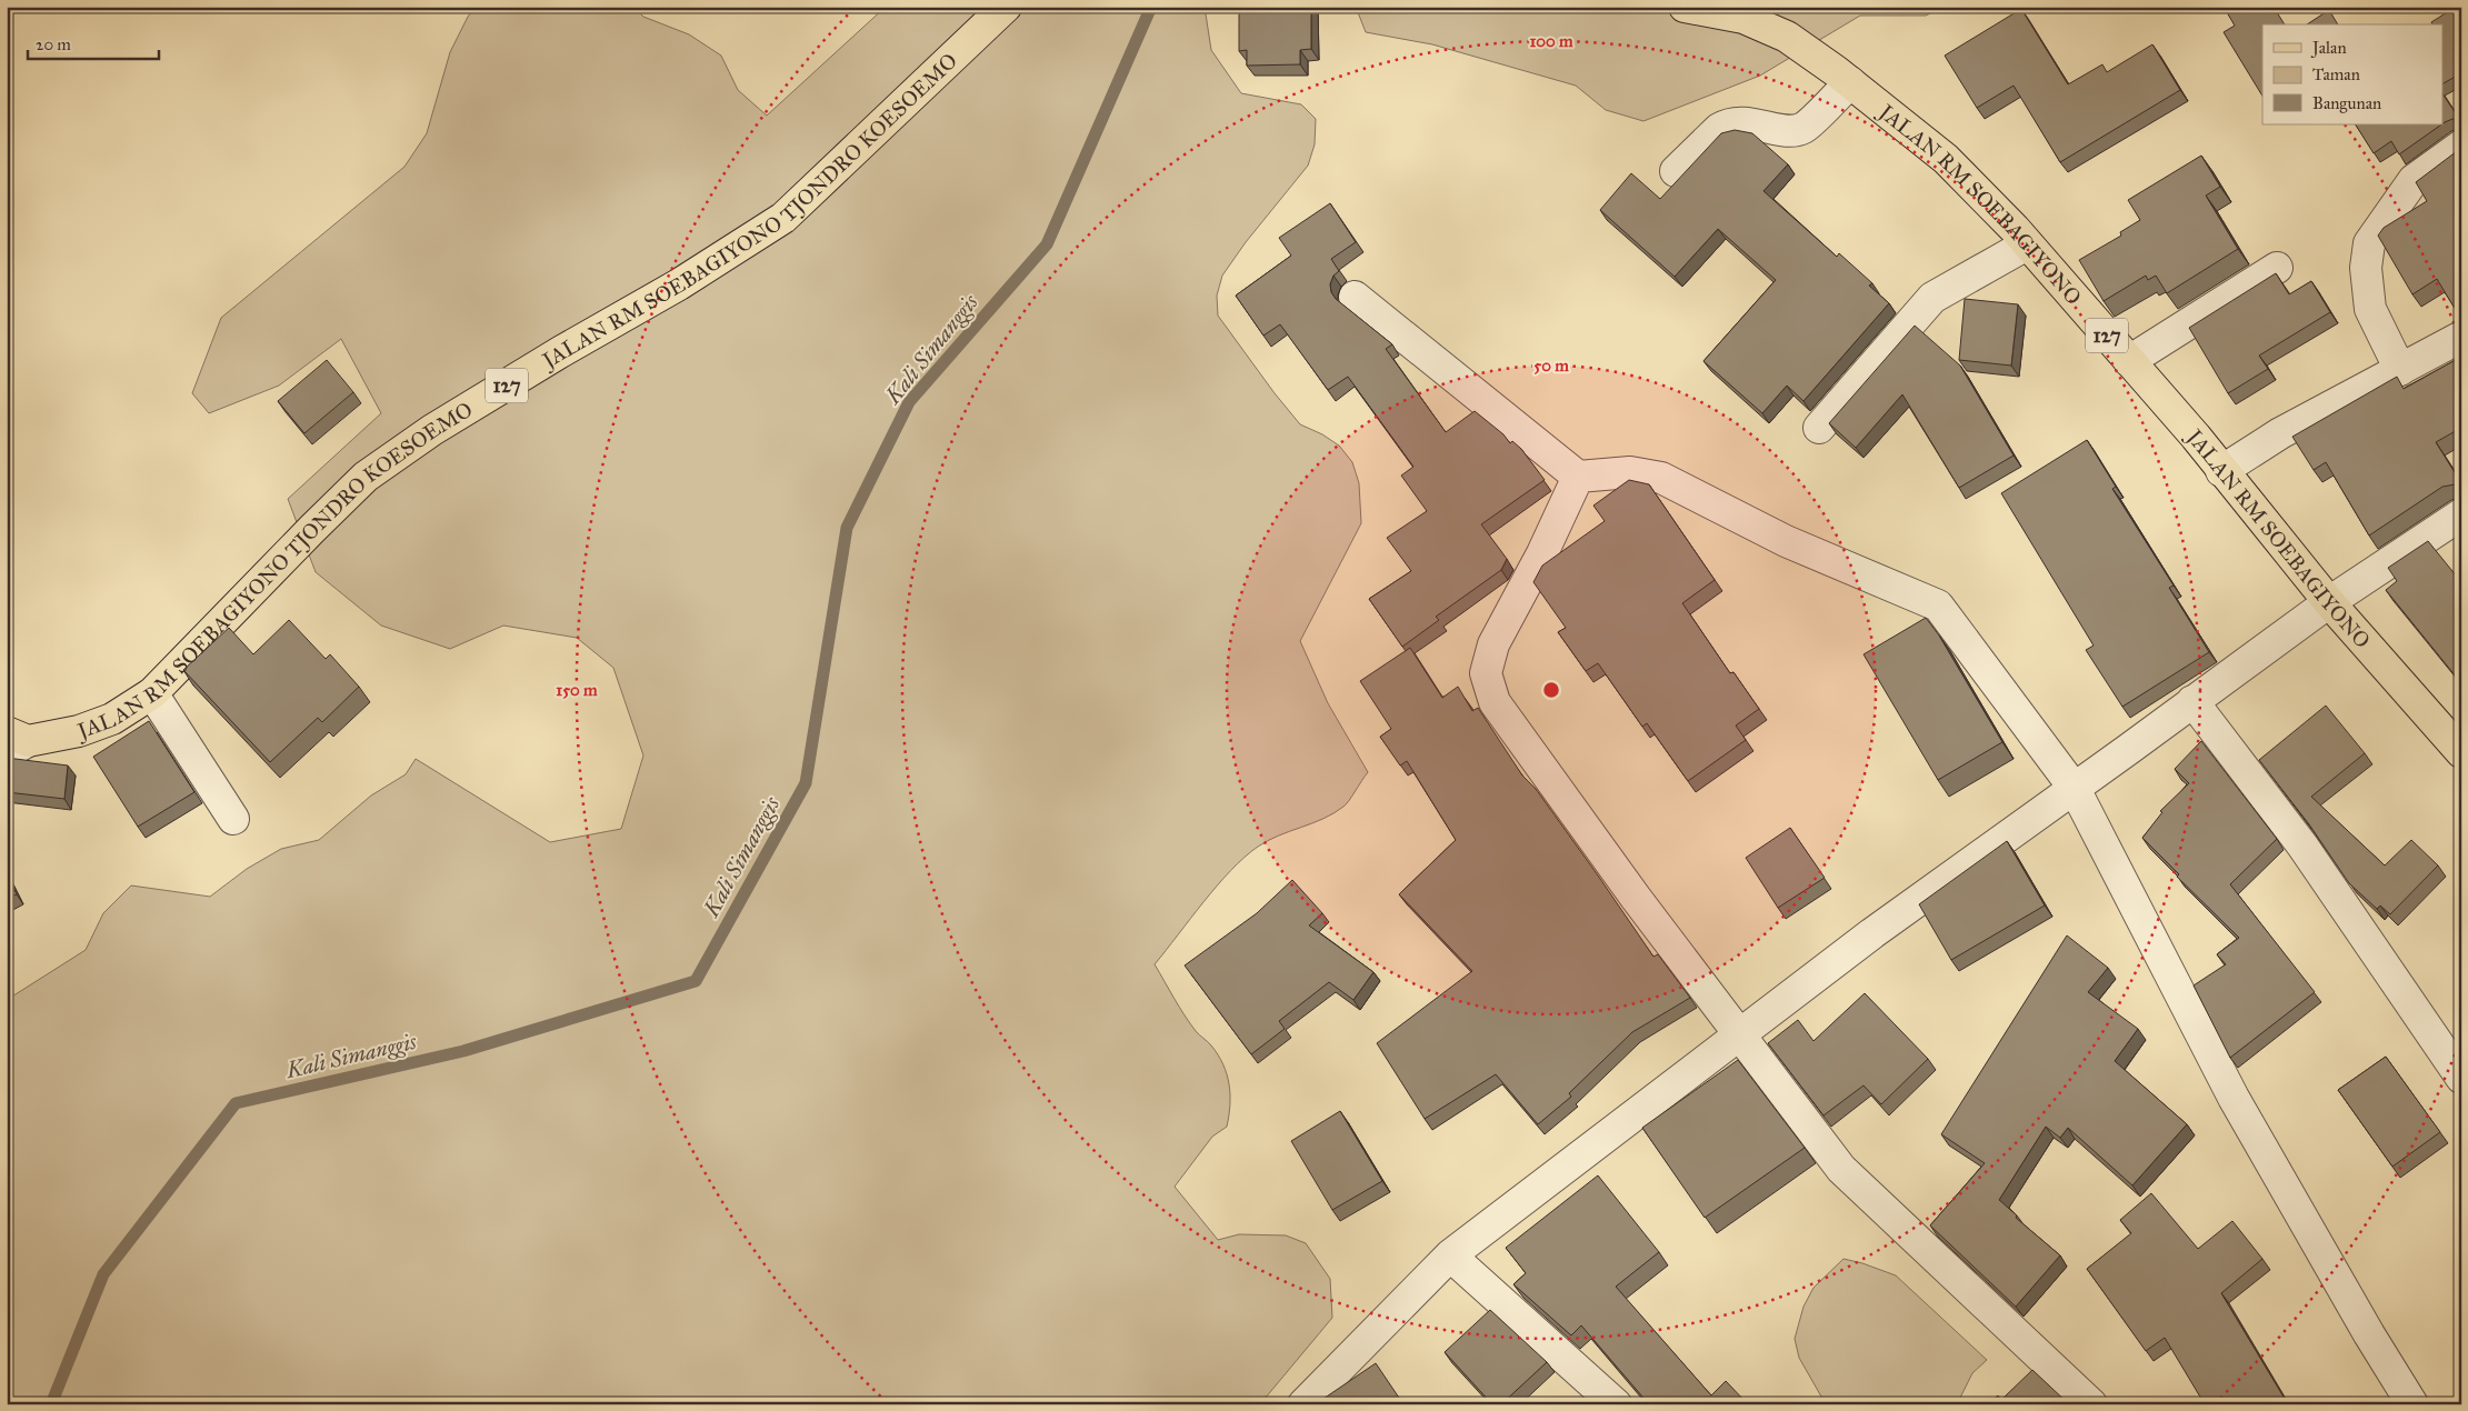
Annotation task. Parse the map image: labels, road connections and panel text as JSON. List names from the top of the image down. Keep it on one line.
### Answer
{"streets":{"main road":["JALAN RM SOEBAGIYONO","JALAN RM SOEBAGIYONO TJONDRO KOESOEMO","127"]},"water":["Kali Simanggis"],"legend":["Jalan","Taman","Bangunan"],"scale_bar":"20 m","rings":["100 m","50 m","150 m"]}
